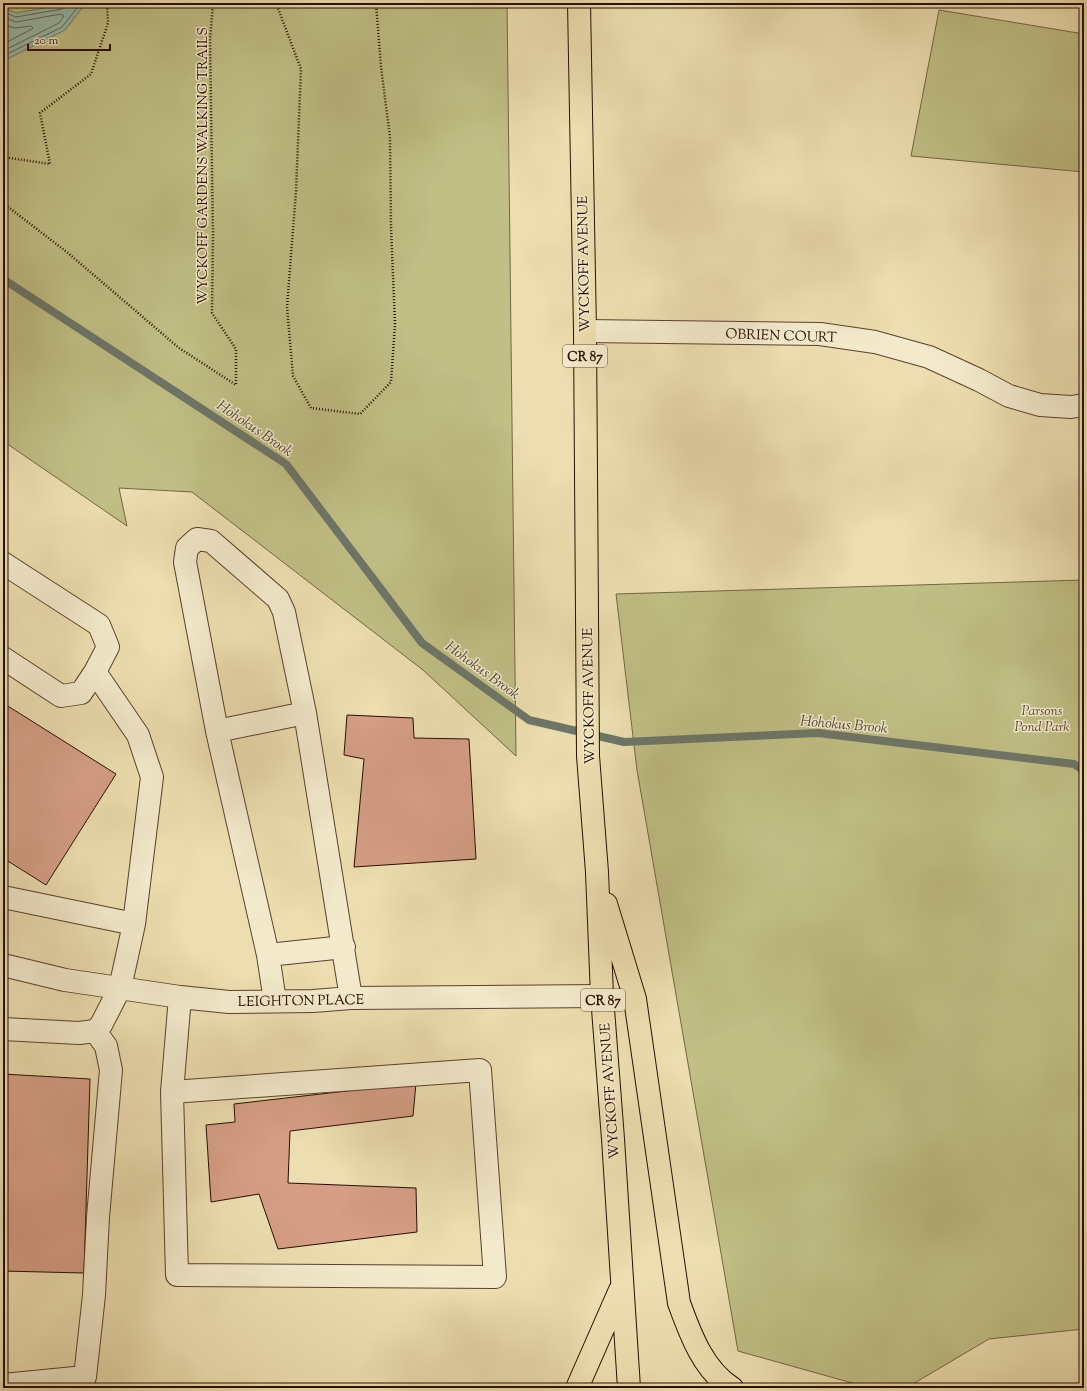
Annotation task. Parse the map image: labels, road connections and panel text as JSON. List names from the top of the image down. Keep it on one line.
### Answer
{"streets":{"main road":["WYCKOFF AVENUE","CR 87"],"street":["OBRIEN COURT","LEIGHTON PLACE"],"path":["WYCKOFF GARDENS WALKING TRAILS"]},"crossings":[["WYCKOFF AVENUE","OBRIEN COURT"],["WYCKOFF AVENUE","LEIGHTON PLACE"]],"water":["Hohokus Brook"],"parks":["Parsons Pond Park"],"scale_bar":"20 m"}
